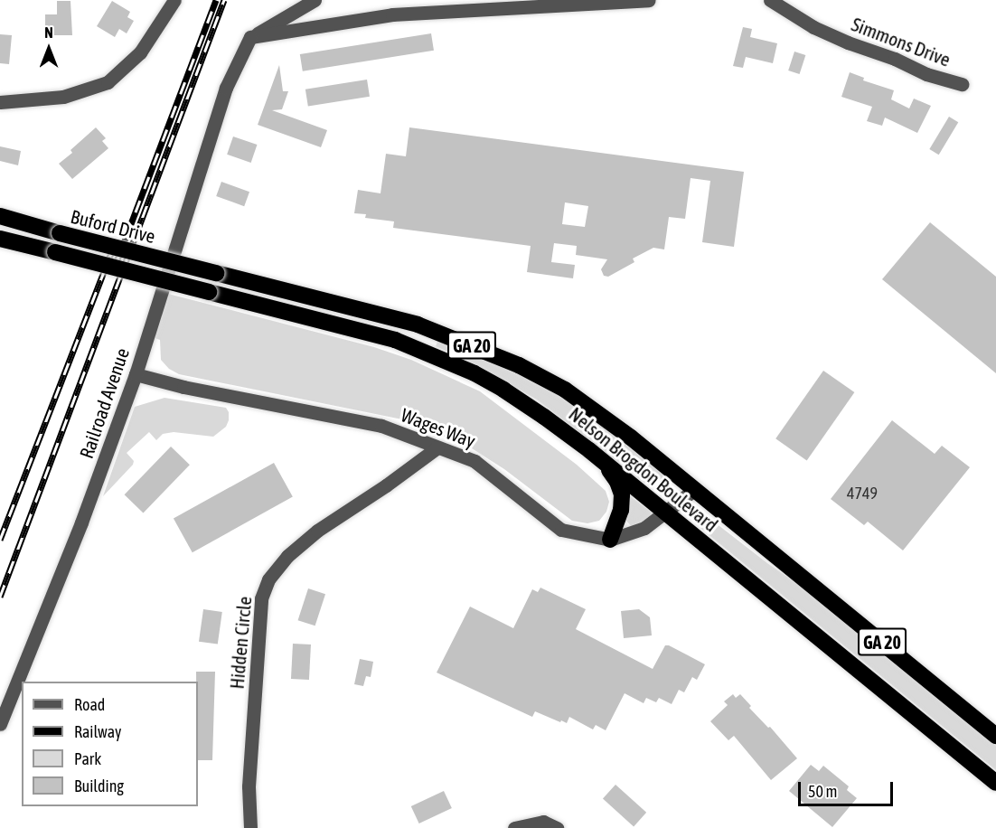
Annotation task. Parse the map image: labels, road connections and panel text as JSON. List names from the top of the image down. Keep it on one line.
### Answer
{"streets":{"highway":["Buford Drive","GA 20","Nelson Brogdon Boulevard"],"street":["Simmons Drive","Railroad Avenue","Wages Way","Hidden Circle"]},"crossings":[["Buford Drive","Nelson Brogdon Boulevard"],["Railroad Avenue","Wages Way"],["Wages Way","Hidden Circle"]],"house_numbers":["4749"],"legend":["Road","Railway","Park","Building"],"scale_bar":"50 m","north":"top"}
